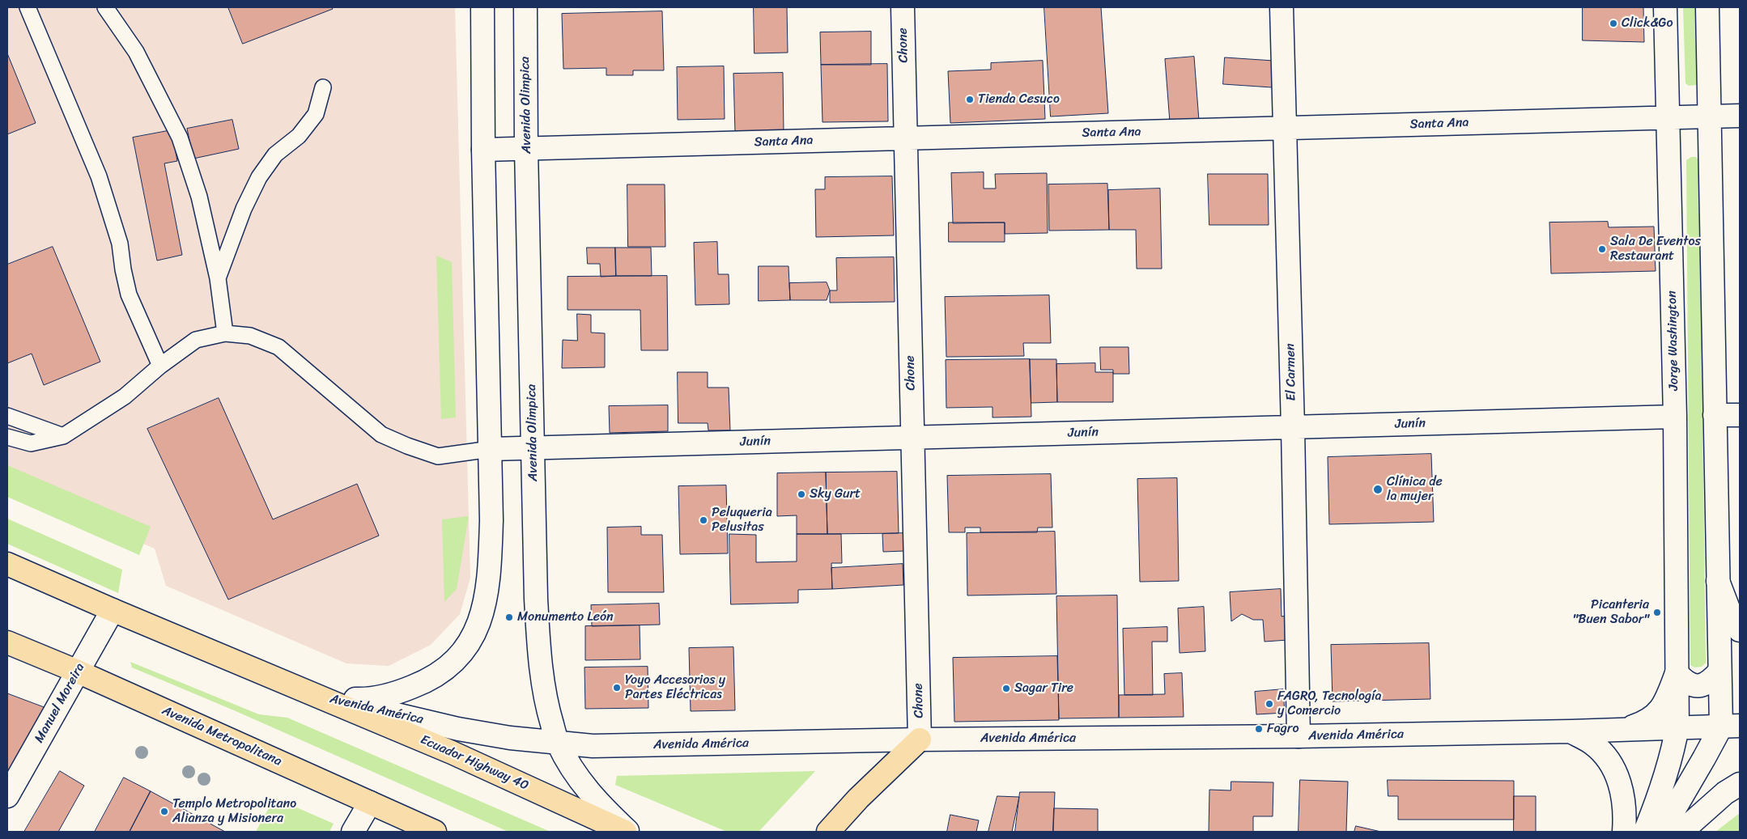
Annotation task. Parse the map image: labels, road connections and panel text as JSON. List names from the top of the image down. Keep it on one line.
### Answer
{"streets":{"highway":["Avenida Metropolitana","Ecuador Highway 40"],"street":["Chone","Avenida Olimpica","Santa Ana","Jorge Washington","El Carmen","Junín","Manuel Moreira","Avenida América"]},"crossings":[["Chone","Santa Ana"],["Chone","Junín"],["Chone","Avenida América"],["Avenida Olimpica","Santa Ana"],["Avenida Olimpica","Junín"],["Avenida Olimpica","Avenida América"],["Avenida Olimpica","Ecuador Highway 40"],["Santa Ana","Jorge Washington"],["Santa Ana","El Carmen"],["Jorge Washington","Junín"],["Jorge Washington","Avenida América"],["El Carmen","Junín"],["El Carmen","Avenida América"],["Manuel Moreira","Avenida Metropolitana"],["Avenida América","Ecuador Highway 40"]],"places":["Click&Go","Tienda Cesuco","Sala De Eventos Restaurant","Clínica de la mujer","Sky Gurt","Peluqueria Pelusitas","Picanteria \"Buen Sabor\"","Monumento León","Yoyo Accesorios y Partes Eléctricas","Sagar Tire","FAGRO, Tecnología y Comercio","Fagro","Templo Metropolitano Alianza y Misionera"]}
